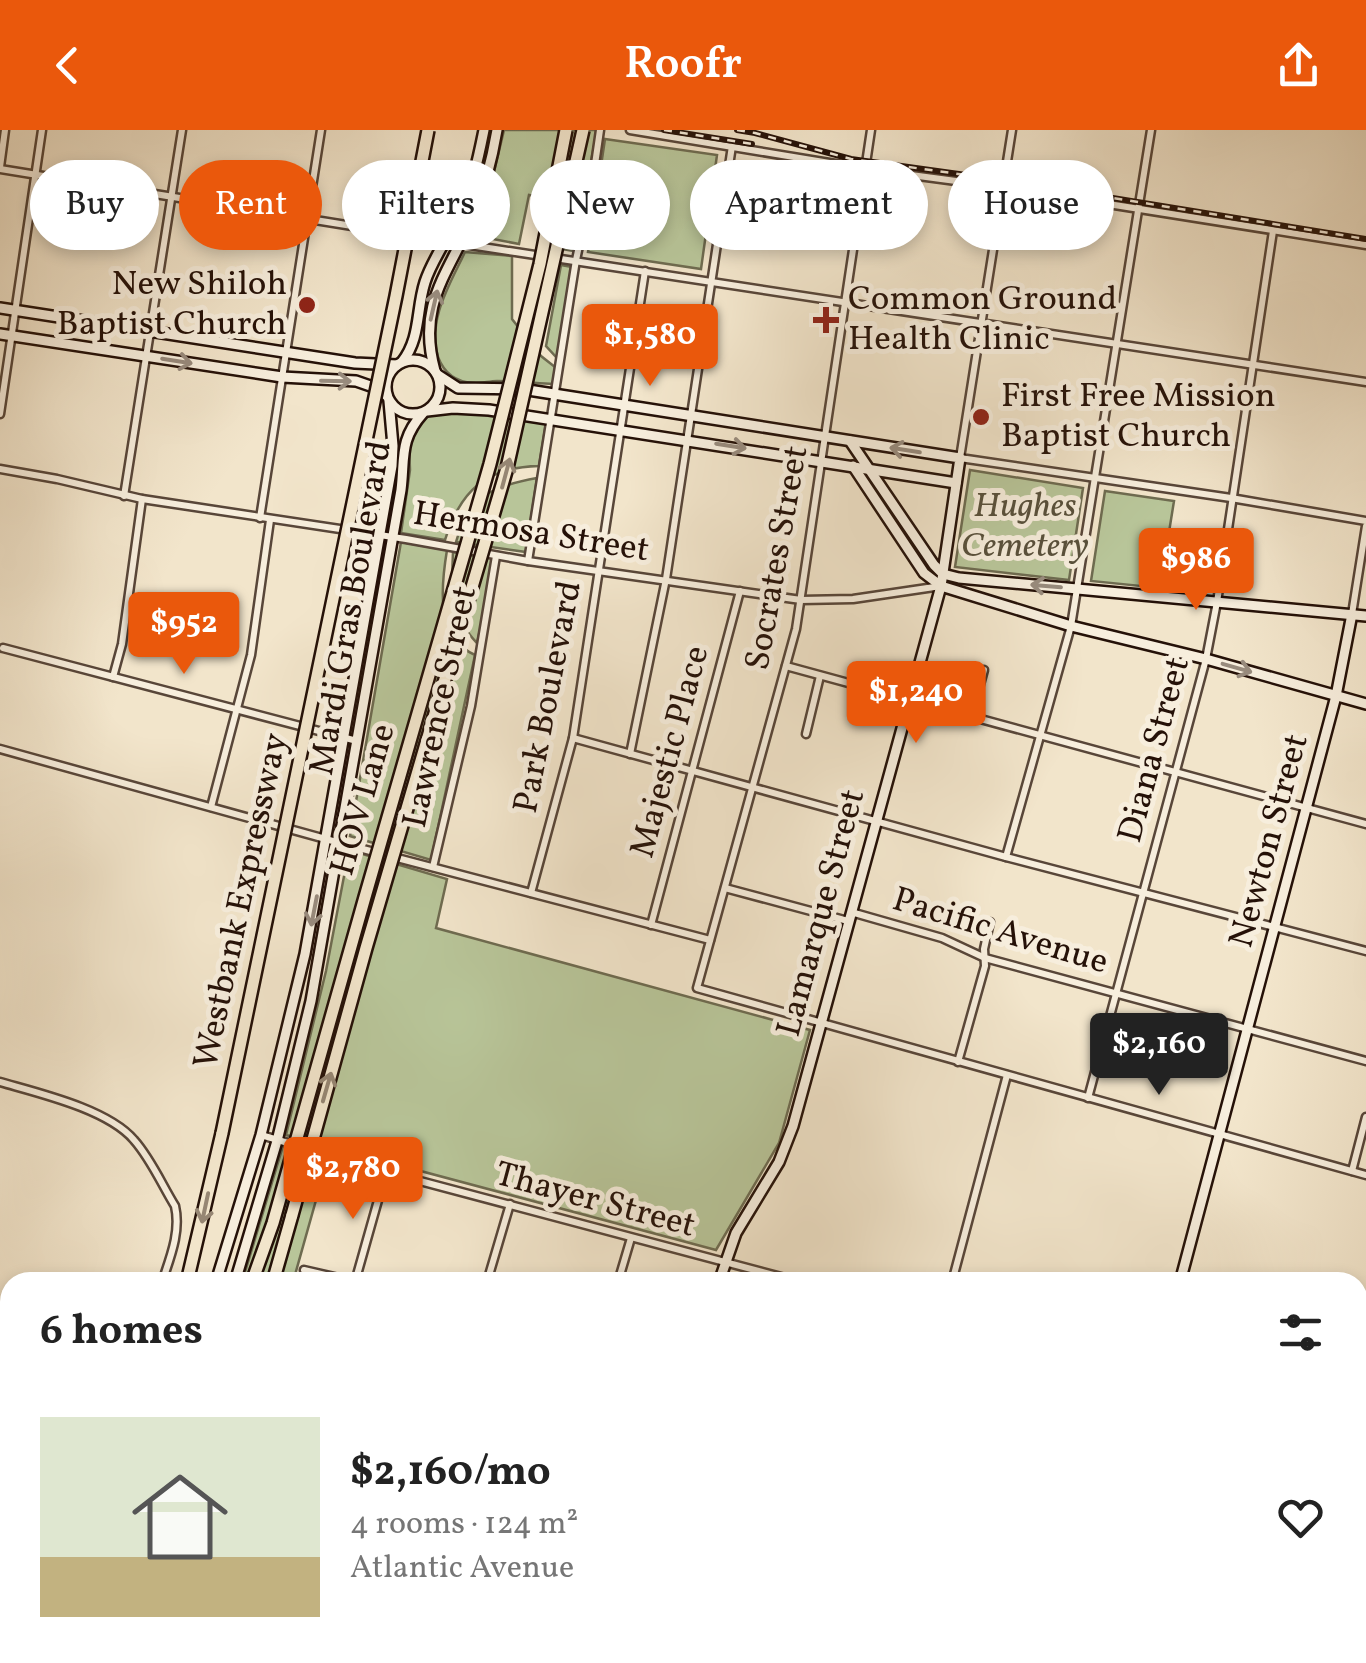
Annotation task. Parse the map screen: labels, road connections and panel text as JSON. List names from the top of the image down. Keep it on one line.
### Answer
{"streets":{"highway":["HOV Lane","Westbank Expressway"],"main road":["Mardi Gras Boulevard","Newton Street","Lamarque Street"],"street":["Hermosa Street","Socrates Street","Park Boulevard","Lawrence Street","Diana Street","Majestic Place","Pacific Avenue","Thayer Street"]},"crossings":[["Hermosa Street","Socrates Street"],["Hermosa Street","Mardi Gras Boulevard"],["Hermosa Street","Park Boulevard"],["Hermosa Street","Lawrence Street"],["Hermosa Street","Majestic Place"],["Hermosa Street","Lamarque Street"],["Socrates Street","Lamarque Street"],["Socrates Street","Pacific Avenue"],["Mardi Gras Boulevard","Thayer Street"],["Diana Street","Pacific Avenue"],["Newton Street","Pacific Avenue"],["Lamarque Street","Pacific Avenue"],["Lamarque Street","Thayer Street"]],"one_way":["Westbank Expressway"],"parks":["Hughes Cemetery"],"places":{"other":["New Shiloh Baptist Church","First Free Mission Baptist Church"],"health":["Common Ground Health Clinic"]},"page":{"header":"Roofr","chip":["Buy","Rent","Filters","New","Apartment","House"],"price":["$1,580","$986","$952","$1,240","$2,160","$2,780"],"heading":"6 homes","list":[{"name":"$2,160/mo","note":"4 rooms · 124 m² · Atlantic Avenue"}]}}
